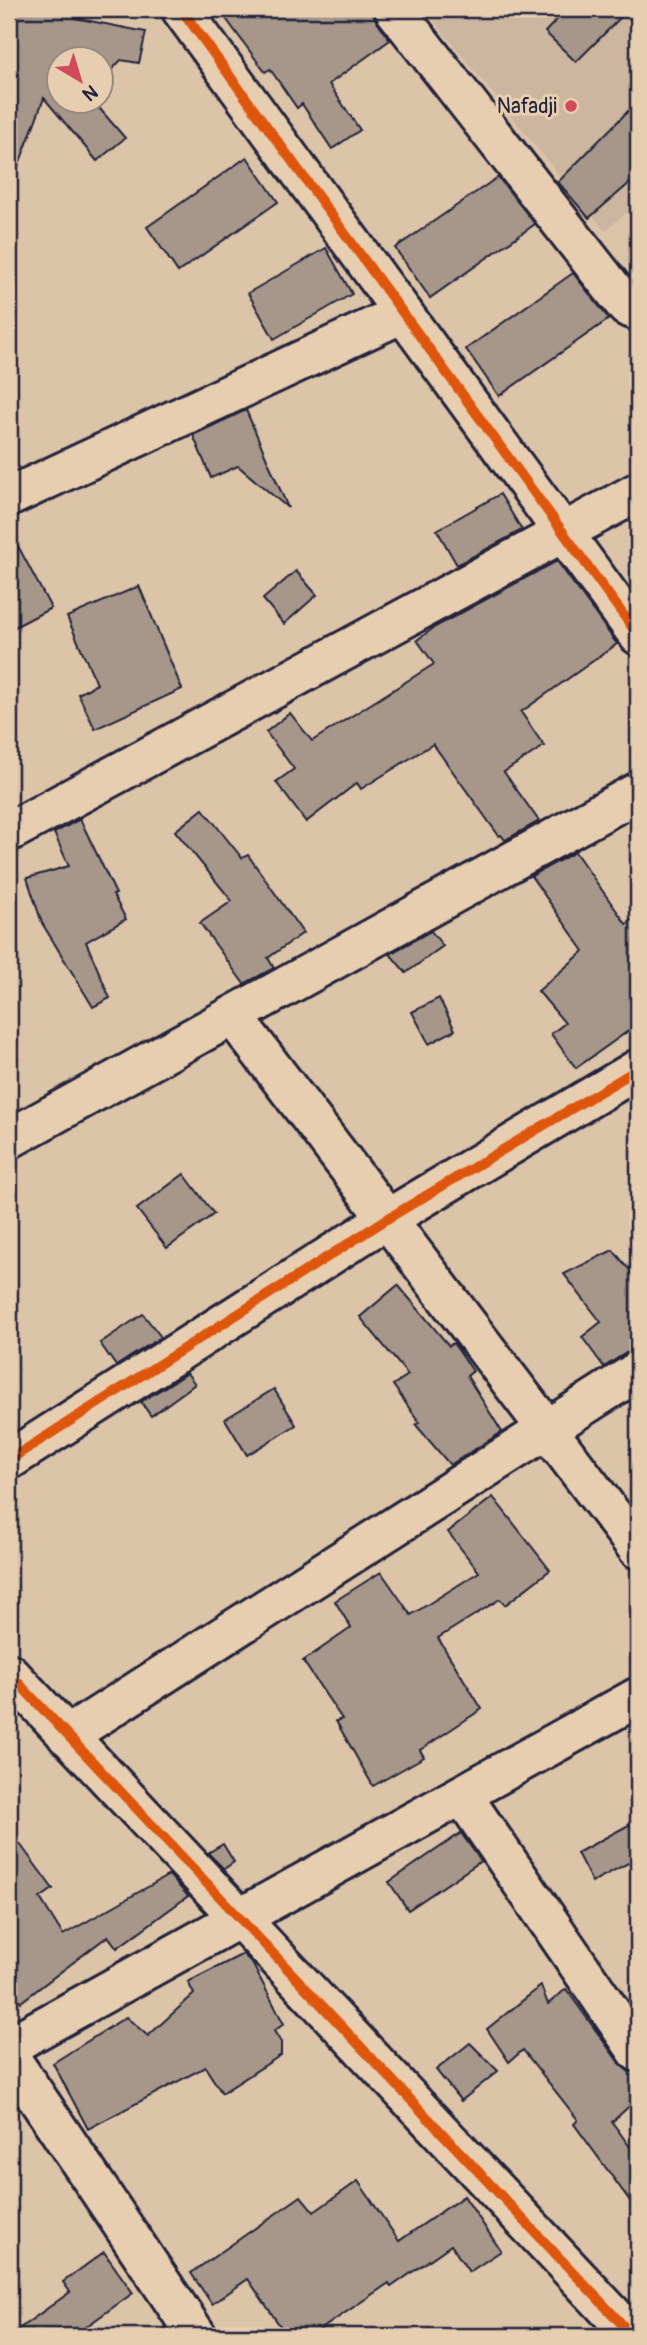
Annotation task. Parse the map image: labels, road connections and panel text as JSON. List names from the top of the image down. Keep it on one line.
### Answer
{"places":["Nafadji"],"north":"bottom right"}
